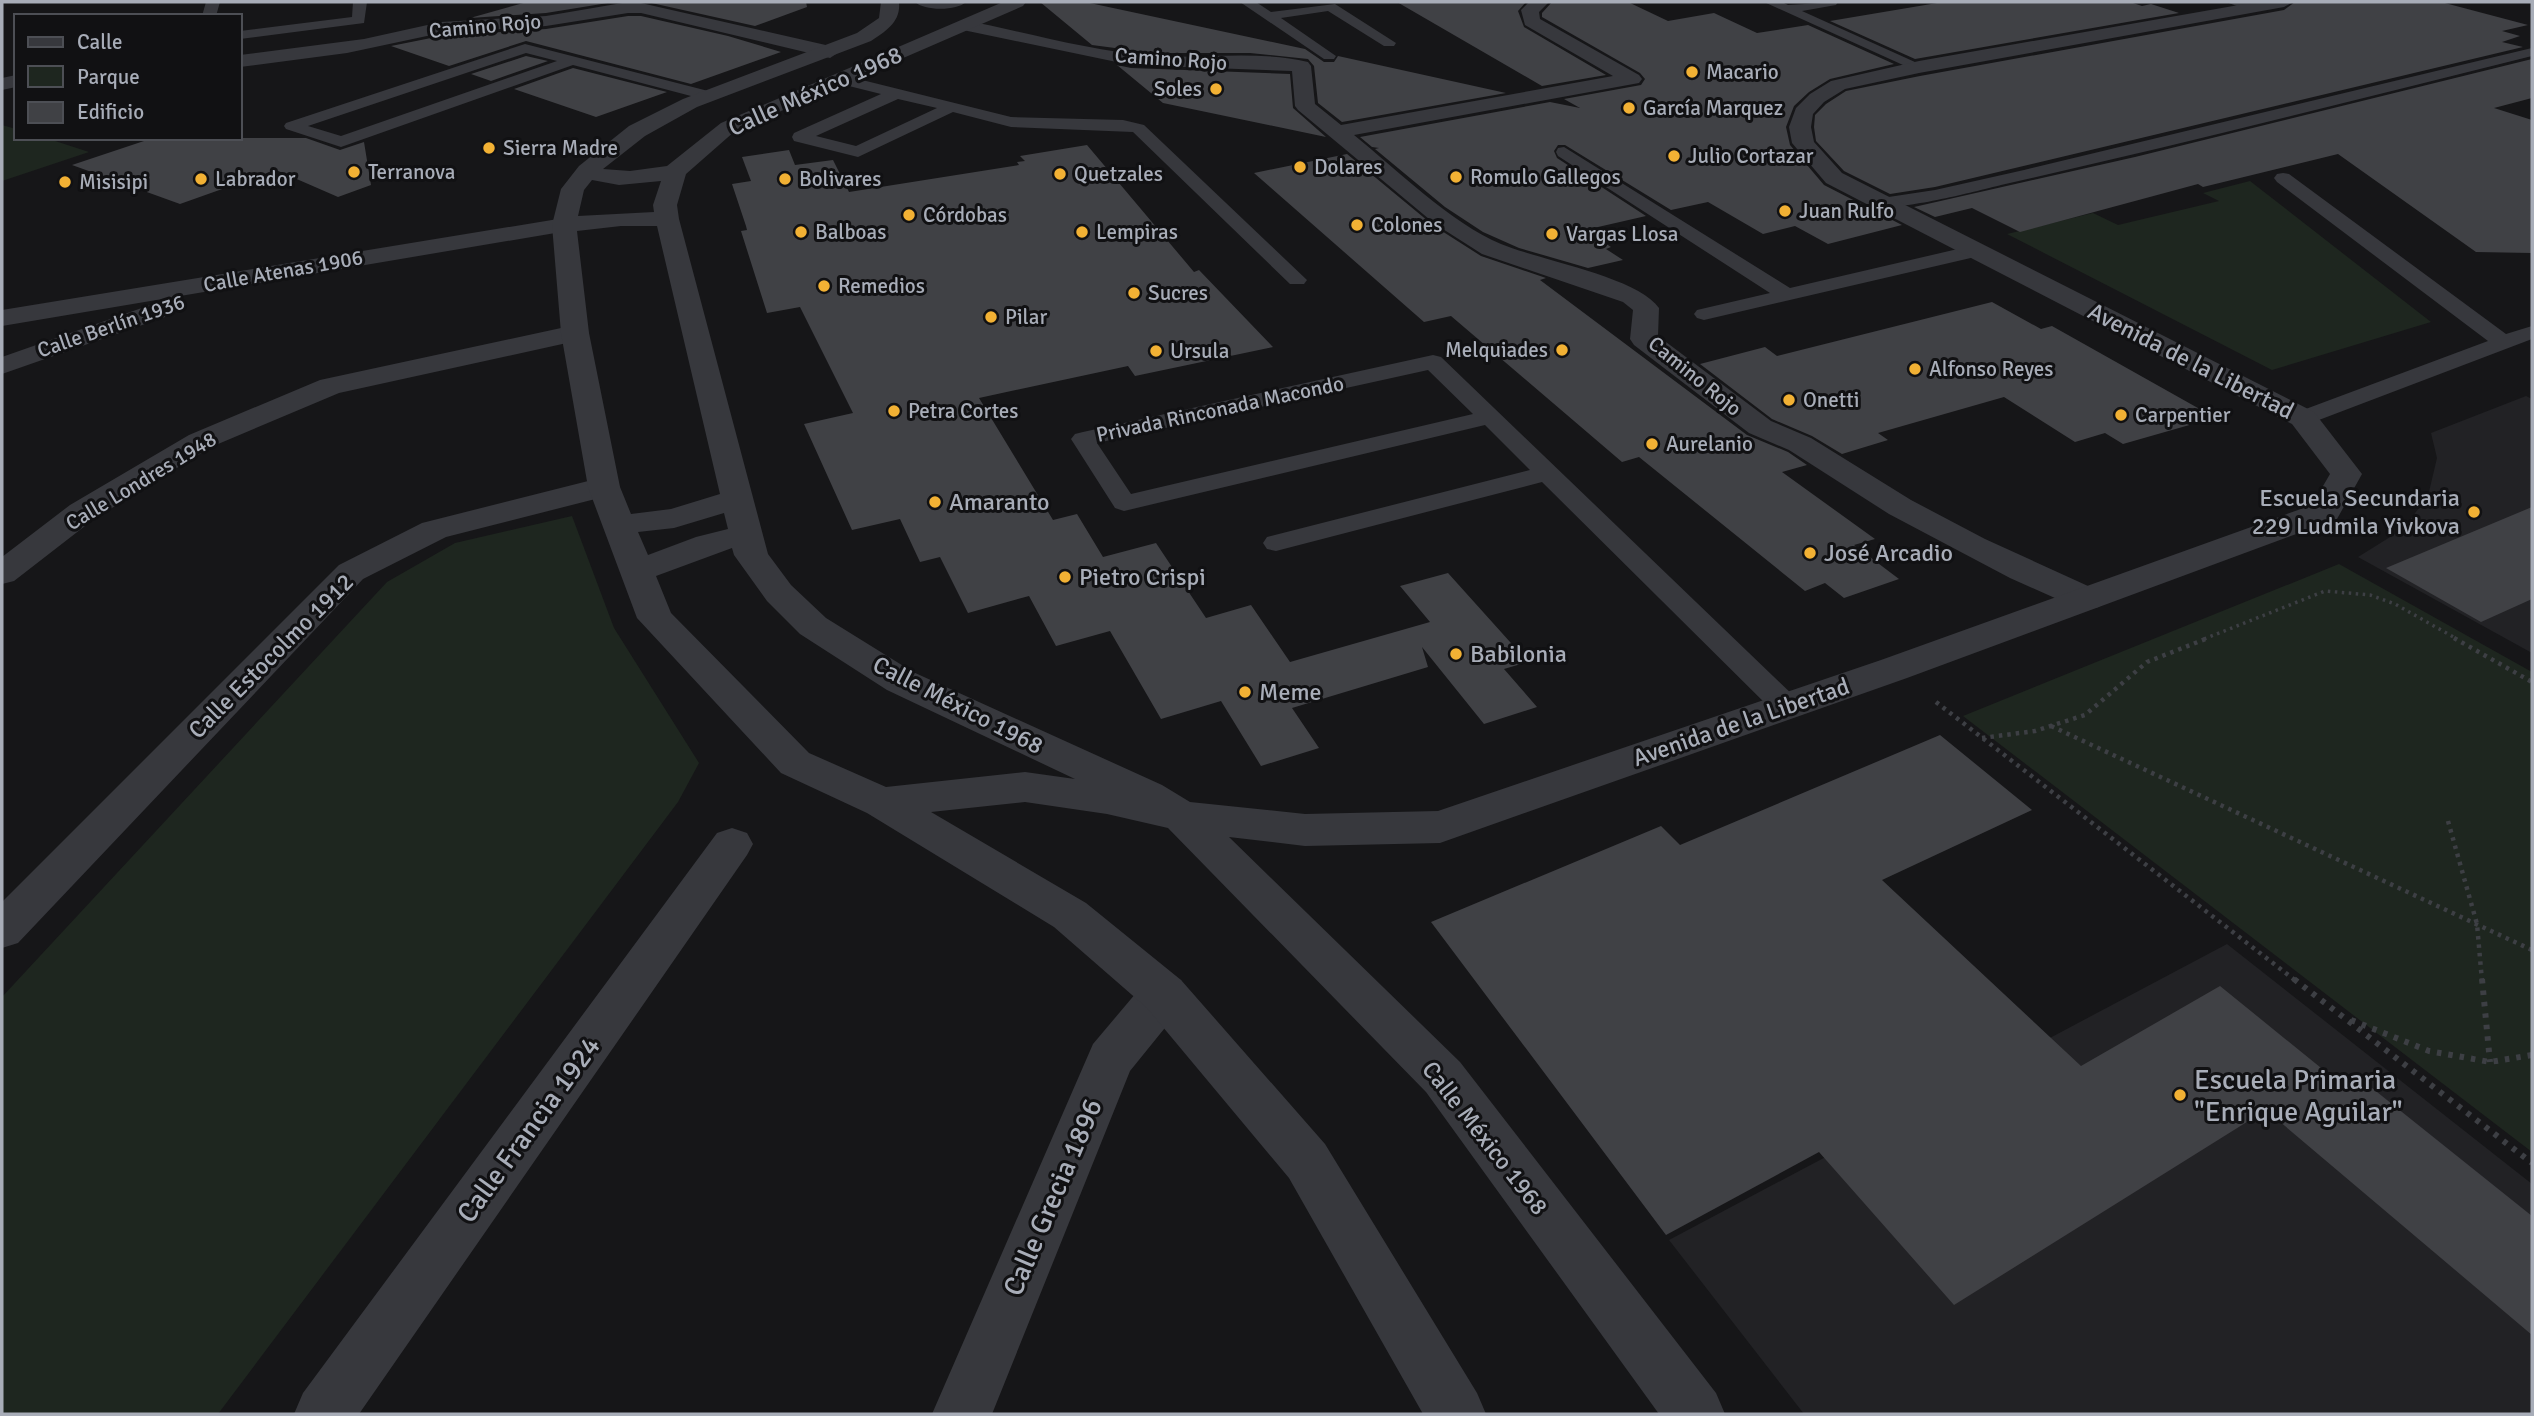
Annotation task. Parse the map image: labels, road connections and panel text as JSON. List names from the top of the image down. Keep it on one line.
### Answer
{"streets":{"street":["Camino Rojo","Calle México 1968","Calle Atenas 1906","Calle Berlín 1936","Avenida de la Libertad","Calle Londres 1948","Calle Estocolmo 1912","Calle Francia 1924","Calle Grecia 1896"],"lane":["Privada Rinconada Macondo"]},"crossings":[["Camino Rojo","Calle México 1968"],["Camino Rojo","Avenida de la Libertad"],["Calle México 1968","Calle Atenas 1906"],["Calle México 1968","Avenida de la Libertad"],["Calle México 1968","Calle Londres 1948"],["Calle México 1968","Calle Estocolmo 1912"],["Calle México 1968","Calle Grecia 1896"],["Calle Atenas 1906","Calle Berlín 1936"],["Avenida de la Libertad","Privada Rinconada Macondo"]],"places":["Macario","Soles","García Marquez","Sierra Madre","Julio Cortazar","Dolares","Terranova","Quetzales","Romulo Gallegos","Labrador","Bolivares","Misisipi","Juan Rulfo","Córdobas","Colones","Balboas","Lempiras","Vargas Llosa","Remedios","Sucres","Pilar","Melquiades","Ursula","Alfonso Reyes","Onetti","Petra Cortes","Carpentier","Aurelanio","Amaranto","Escuela Secundaria 229 Ludmila Yivkova","José Arcadio","Pietro Crispi","Babilonia","Meme","Escuela Primaria \"Enrique Aguilar\""],"legend":["Calle","Parque","Edificio"]}
